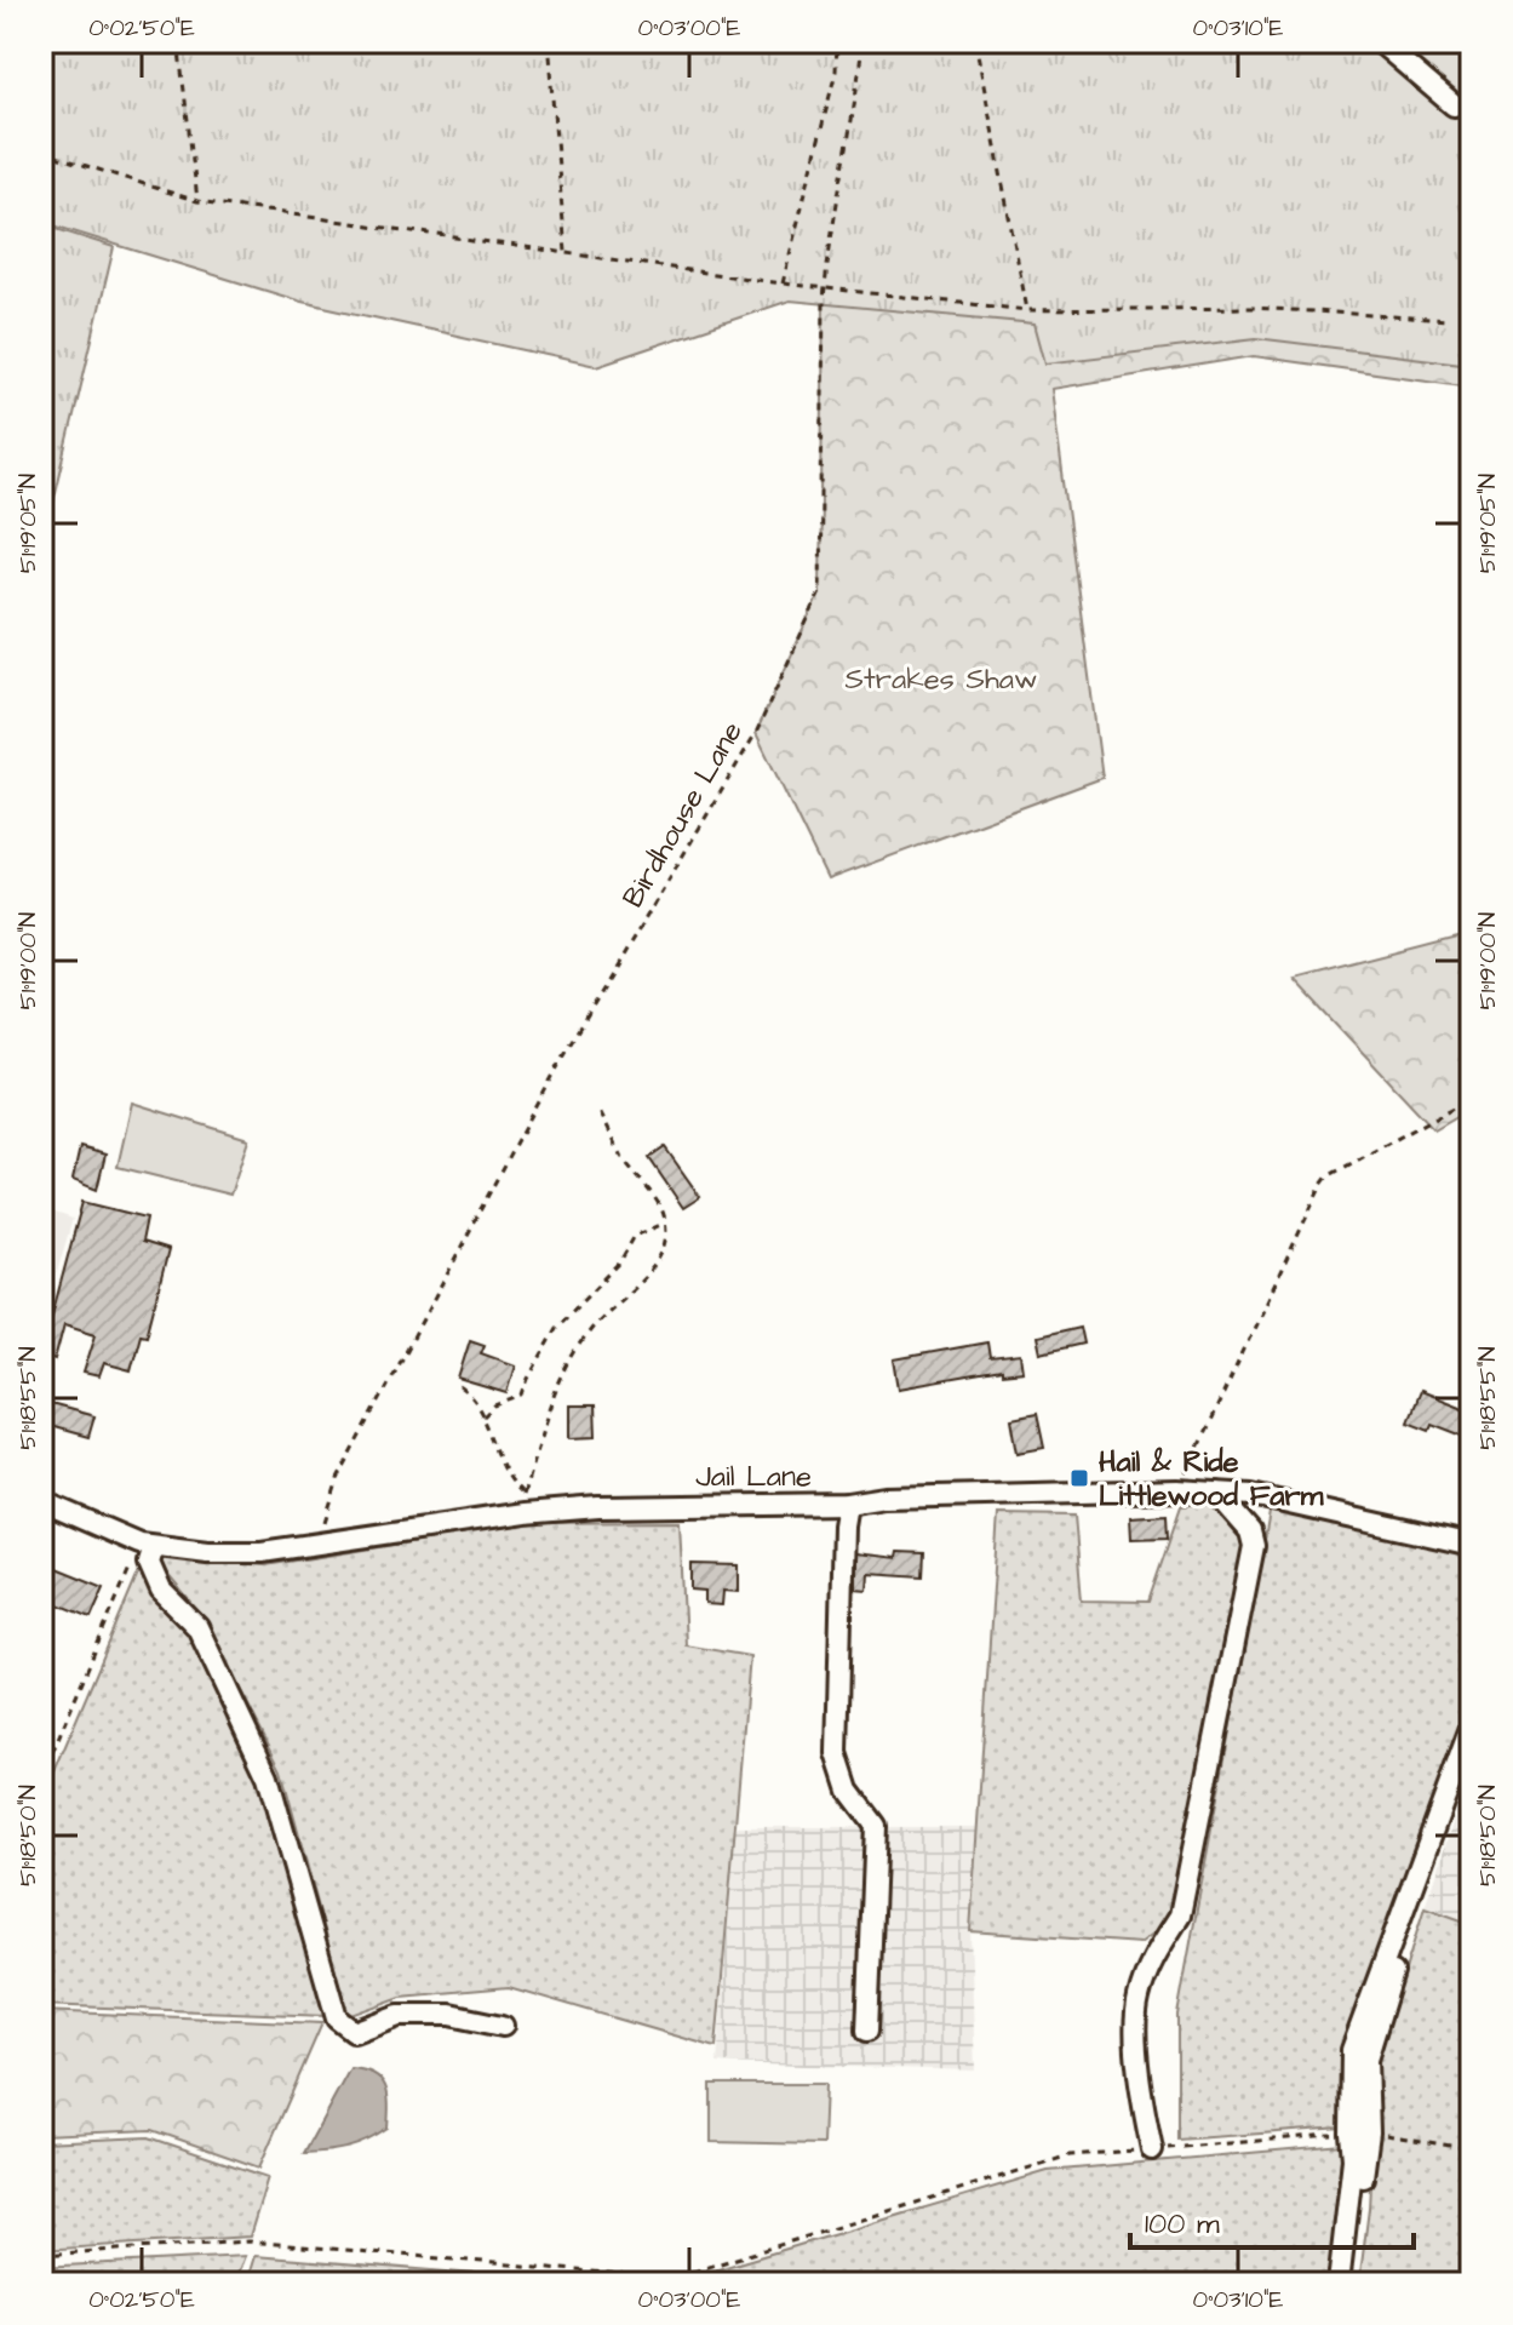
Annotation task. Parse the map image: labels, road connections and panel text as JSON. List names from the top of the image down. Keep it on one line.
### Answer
{"streets":{"street":["Jail Lane"],"path":["Birdhouse Lane"]},"crossings":[["Birdhouse Lane","Jail Lane"]],"parks":["Strakes Shaw"],"places":{"transit":["Hail & Ride Littlewood Farm"]},"scale_bar":"100 m","coordinates":["0°02'50\"E","0°03'00\"E","0°03'10\"E","51°19'05\"N","51°19'00\"N","51°18'55\"N","51°18'50\"N"]}
